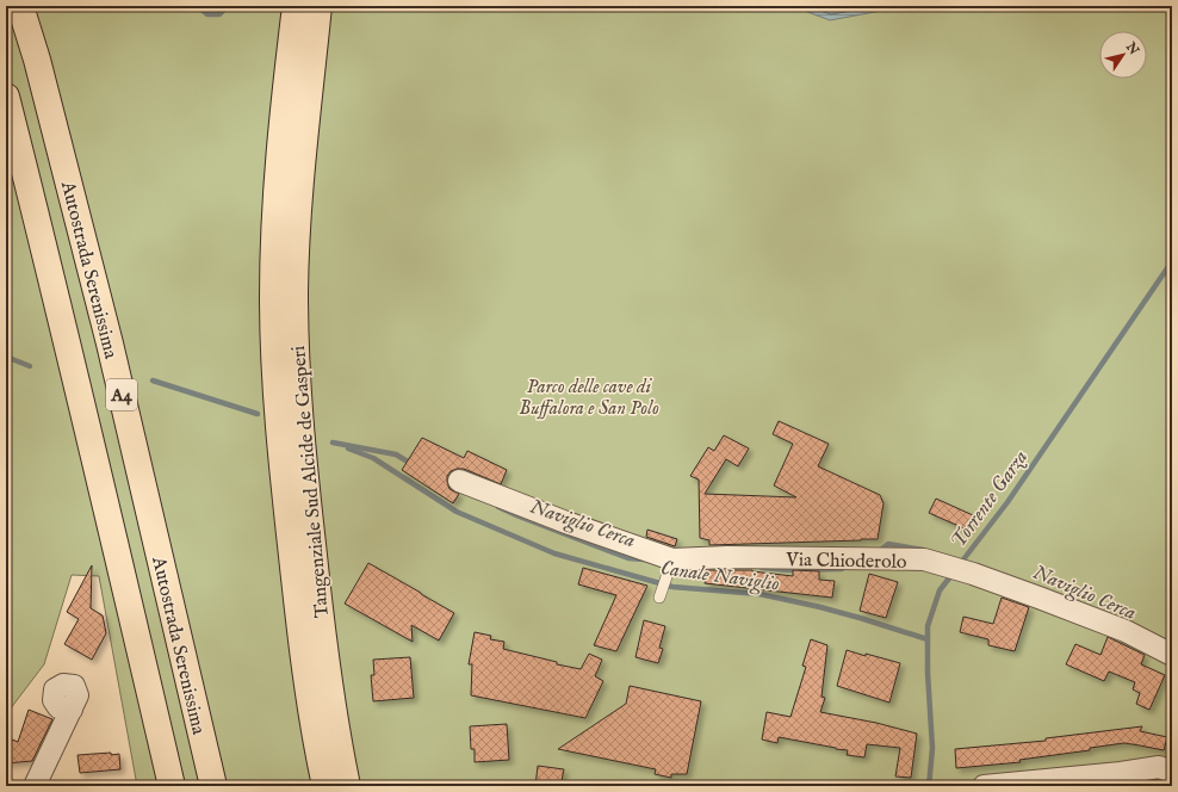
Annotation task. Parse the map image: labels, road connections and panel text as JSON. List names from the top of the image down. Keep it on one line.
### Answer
{"streets":{"highway":["Autostrada Serenissima","A4","Tangenziale Sud Alcide de Gasperi"],"street":["Via Chioderolo"]},"water":["Torrente Garza","Naviglio Cerca","Canale Naviglio"],"parks":["Parco delle cave di Buffalora e San Polo"],"north":"top right"}
